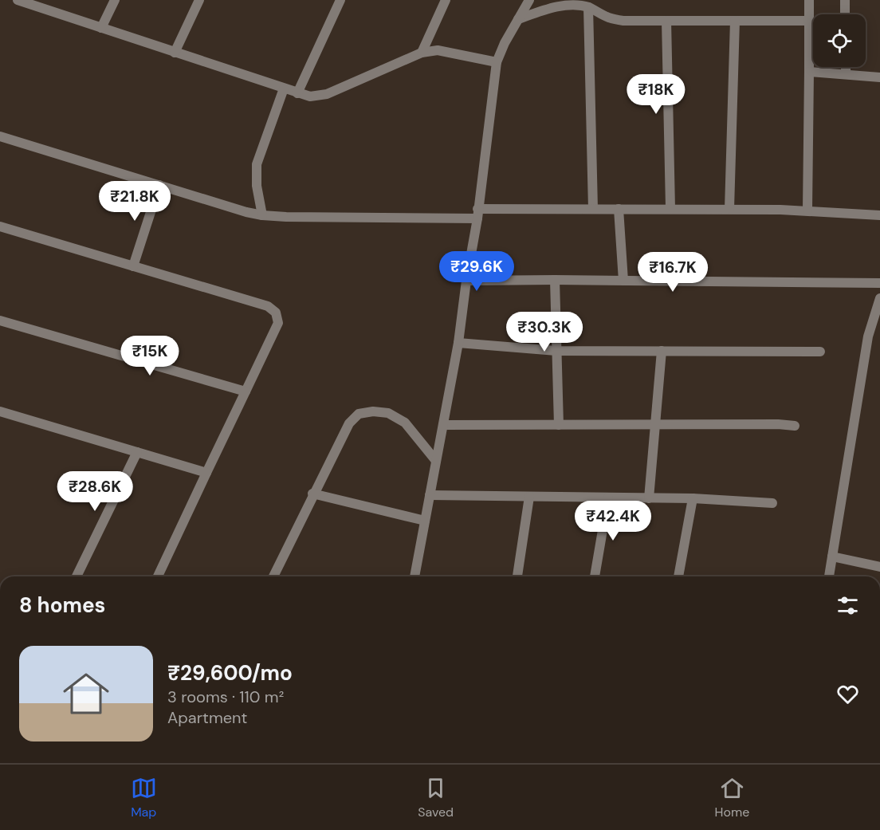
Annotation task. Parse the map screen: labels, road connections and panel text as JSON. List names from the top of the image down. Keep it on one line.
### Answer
{"page":{"price":["₹18K","₹21.8K","₹29.6K","₹16.7K","₹30.3K","₹15K","₹28.6K","₹42.4K"],"heading":"8 homes","list":[{"name":"₹29,600/mo","note":"3 rooms · 110 m² · Apartment"}],"tabs":["Map","Saved","Home"]}}
